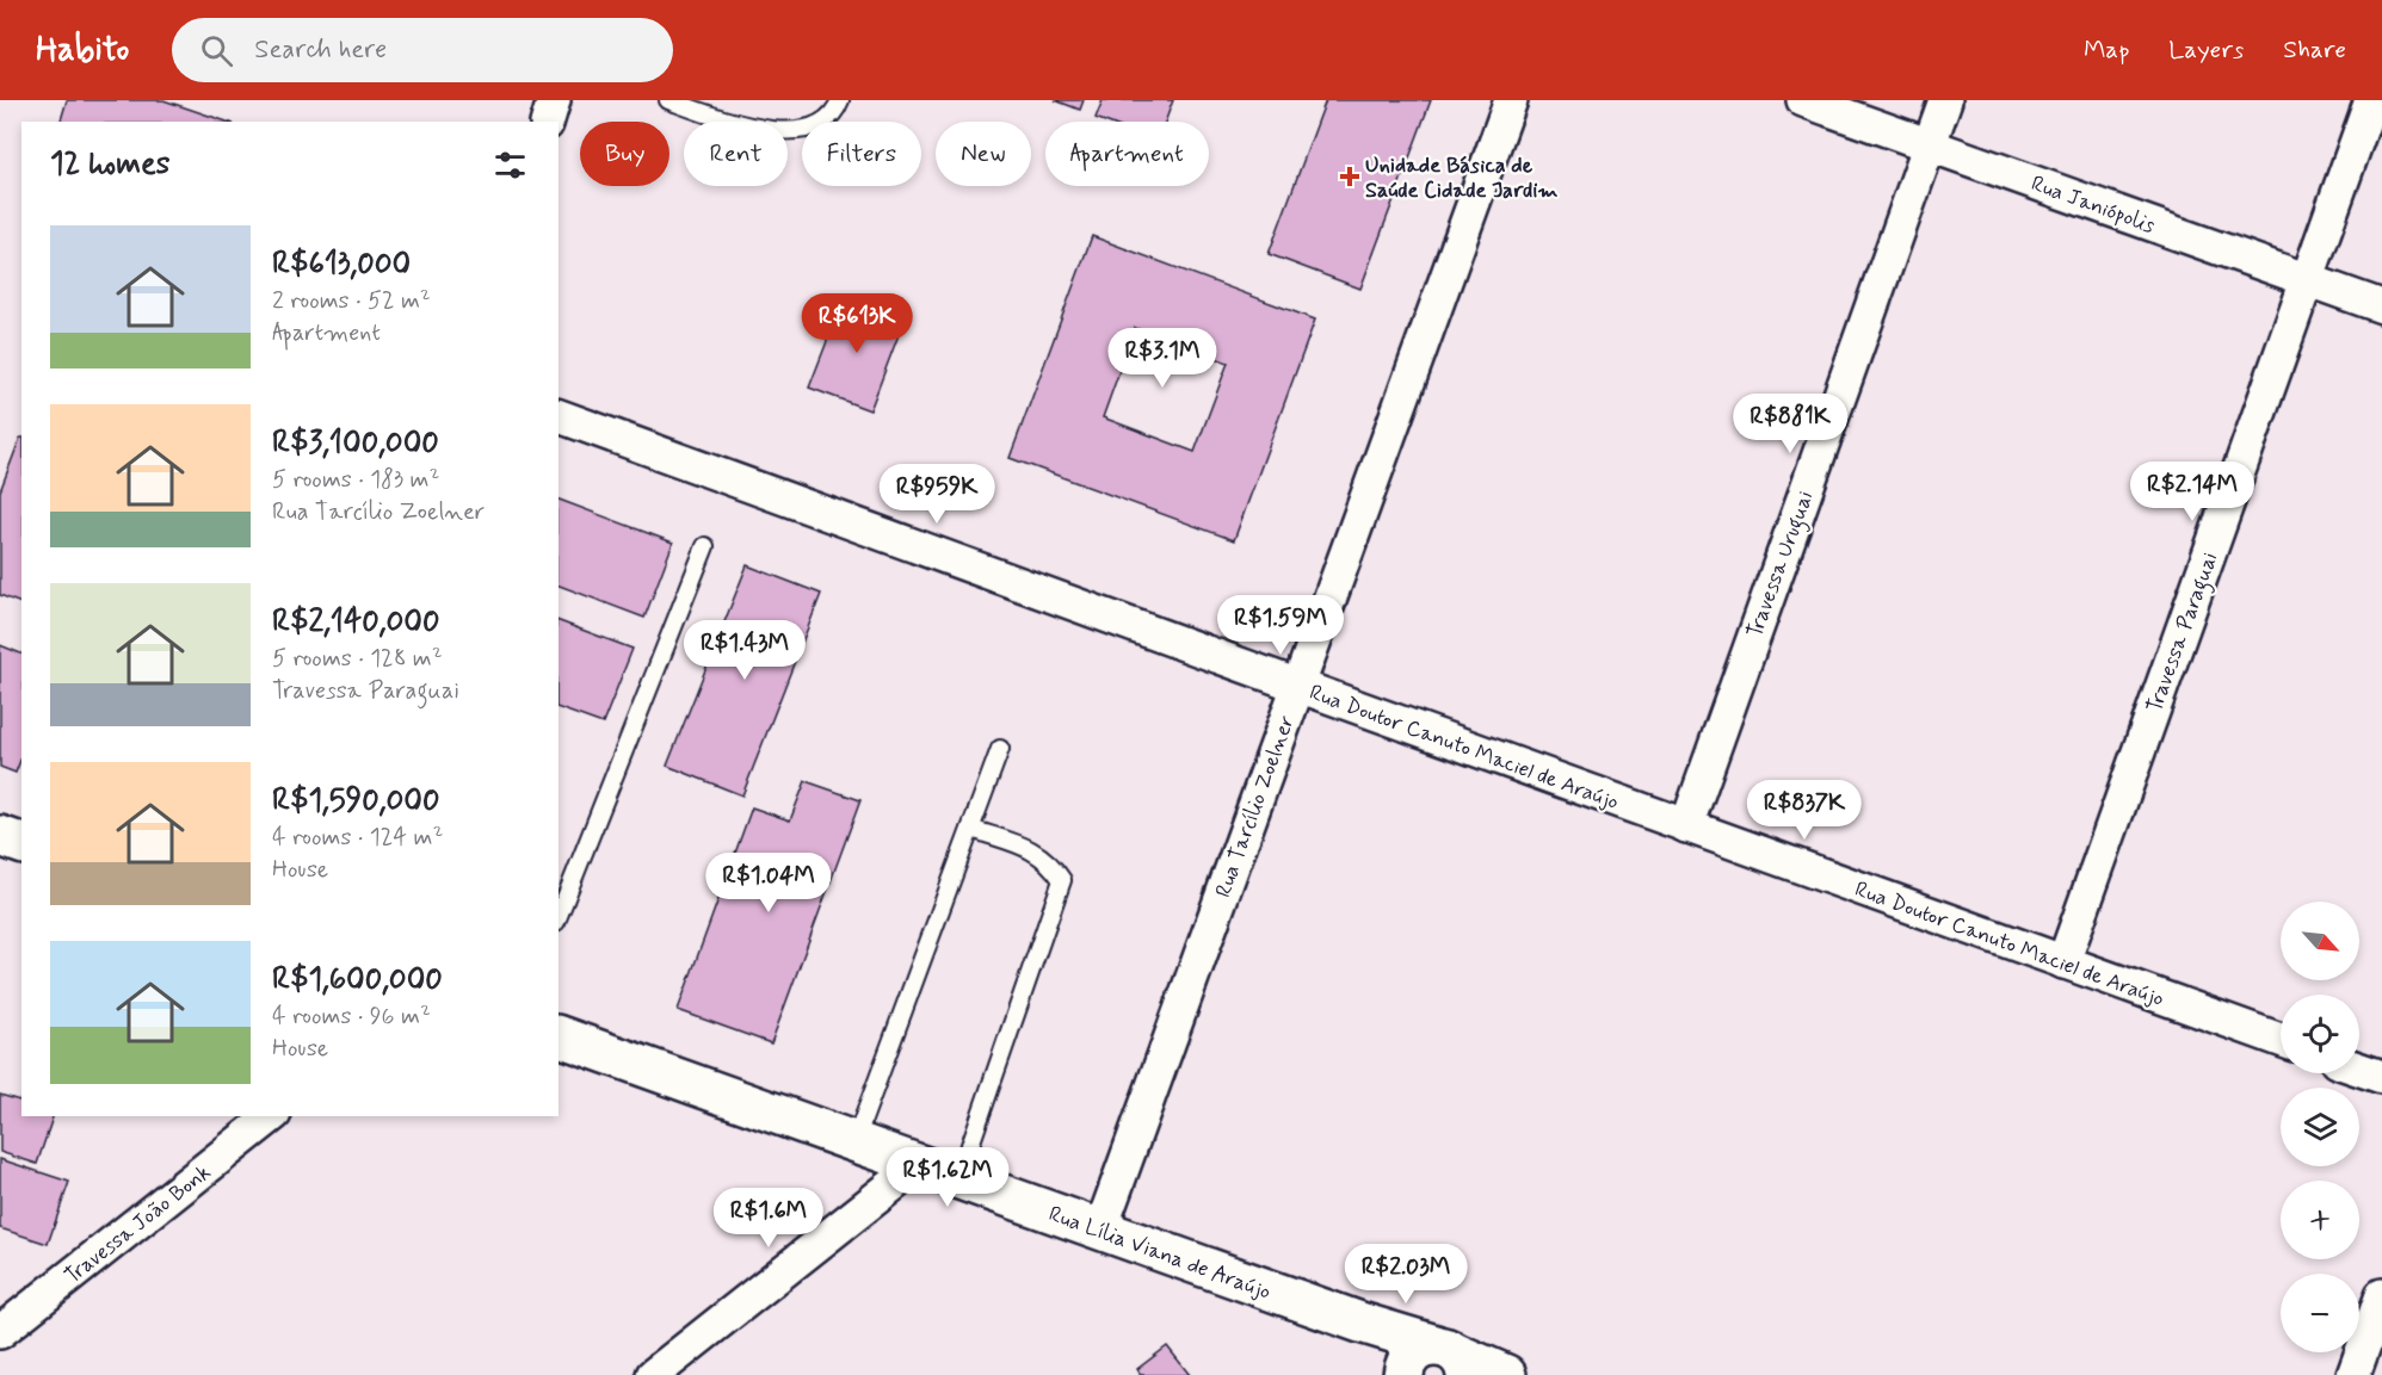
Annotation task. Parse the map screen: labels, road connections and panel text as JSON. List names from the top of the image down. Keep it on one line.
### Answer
{"streets":{"street":["Rua Janiópolis","Travessa Uruguai","Travessa Paraguai","Rua Doutor Canuto Maciel de Araújo","Rua Tarcílio Zoelner","Travessa João Bonk","Rua Lília Viana de Araújo"]},"crossings":[["Rua Janiópolis","Travessa Uruguai"],["Rua Janiópolis","Travessa Paraguai"],["Travessa Uruguai","Rua Doutor Canuto Maciel de Araújo"],["Travessa Paraguai","Rua Doutor Canuto Maciel de Araújo"],["Rua Doutor Canuto Maciel de Araújo","Rua Tarcílio Zoelner"],["Rua Tarcílio Zoelner","Rua Lília Viana de Araújo"]],"places":{"health":["Unidade Básica de Saúde Cidade Jardim"]},"north":"bottom right","page":{"header":"Habito","search":"Search here","nav":["Map","Layers","Share"],"chip":["Buy","Rent","Filters","New","Apartment"],"heading":"12 homes","list":[{"name":"R$613,000","note":"2 rooms · 52 m² · Apartment"},{"name":"R$3,100,000","note":"5 rooms · 183 m² · Rua Tarcílio Zoelner"},{"name":"R$2,140,000","note":"5 rooms · 128 m² · Travessa Paraguai"},{"name":"R$1,590,000","note":"4 rooms · 124 m² · House"},{"name":"R$1,600,000","note":"4 rooms · 96 m² · House"}],"price":["R$613K","R$3.1M","R$881K","R$2.14M","R$959K","R$1.59M","R$1.43M","R$837K","R$1.04M","R$1.62M","R$1.6M","R$2.03M"],"map_buttons":["+","−"]}}
